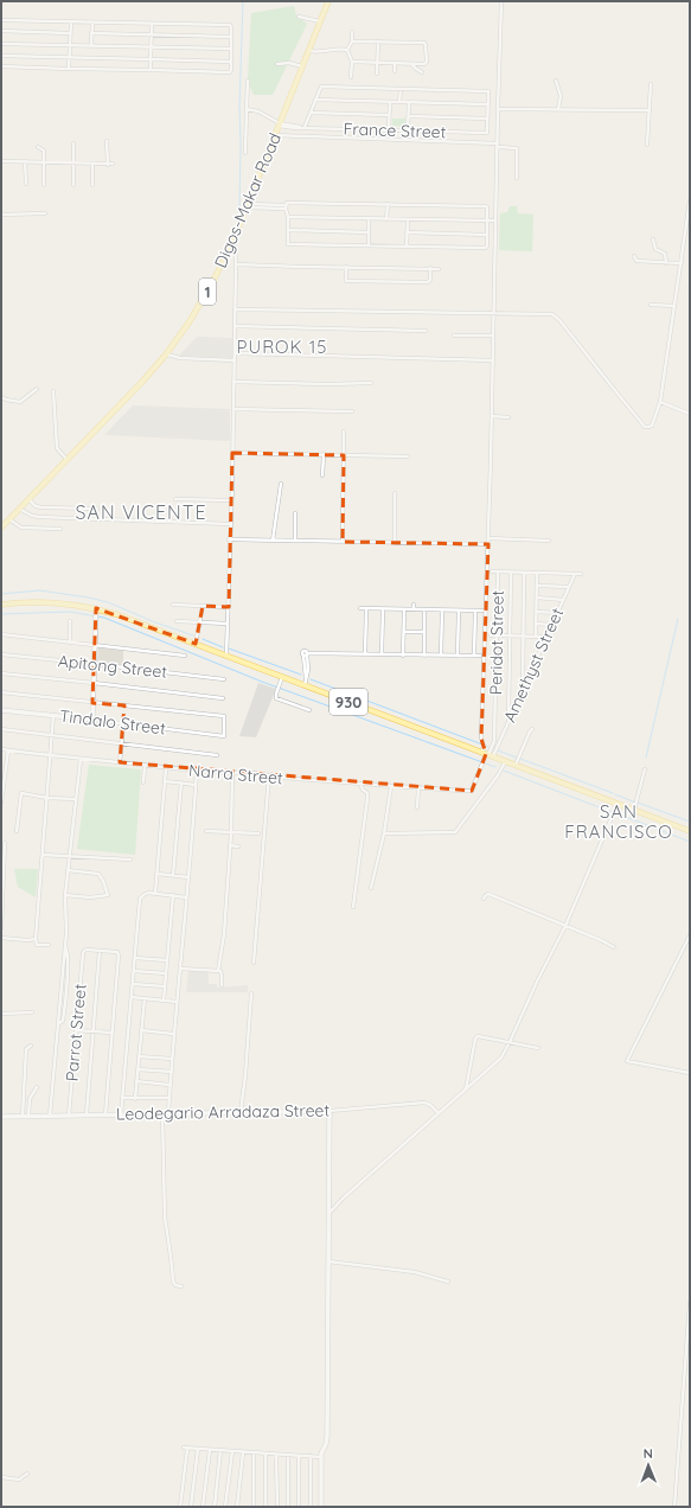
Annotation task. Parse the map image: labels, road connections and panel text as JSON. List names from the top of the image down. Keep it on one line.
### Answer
{"streets":{"main road":["Digos-Makar Road","1","930"],"street":["France Street","Peridot Street","Amethyst Street","Apitong Street","Tindalo Street","Narra Street","Parrot Street","Leodegario Arradaza Street"]},"crossings":[["France Street","Digos-Makar Road"],["Amethyst Street","930"],["Amethyst Street","Narra Street"],["930","Narra Street"],["Parrot Street","Leodegario Arradaza Street"]],"districts":["PUROK 15","SAN VICENTE","SAN FRANCISCO"],"north":"top"}
